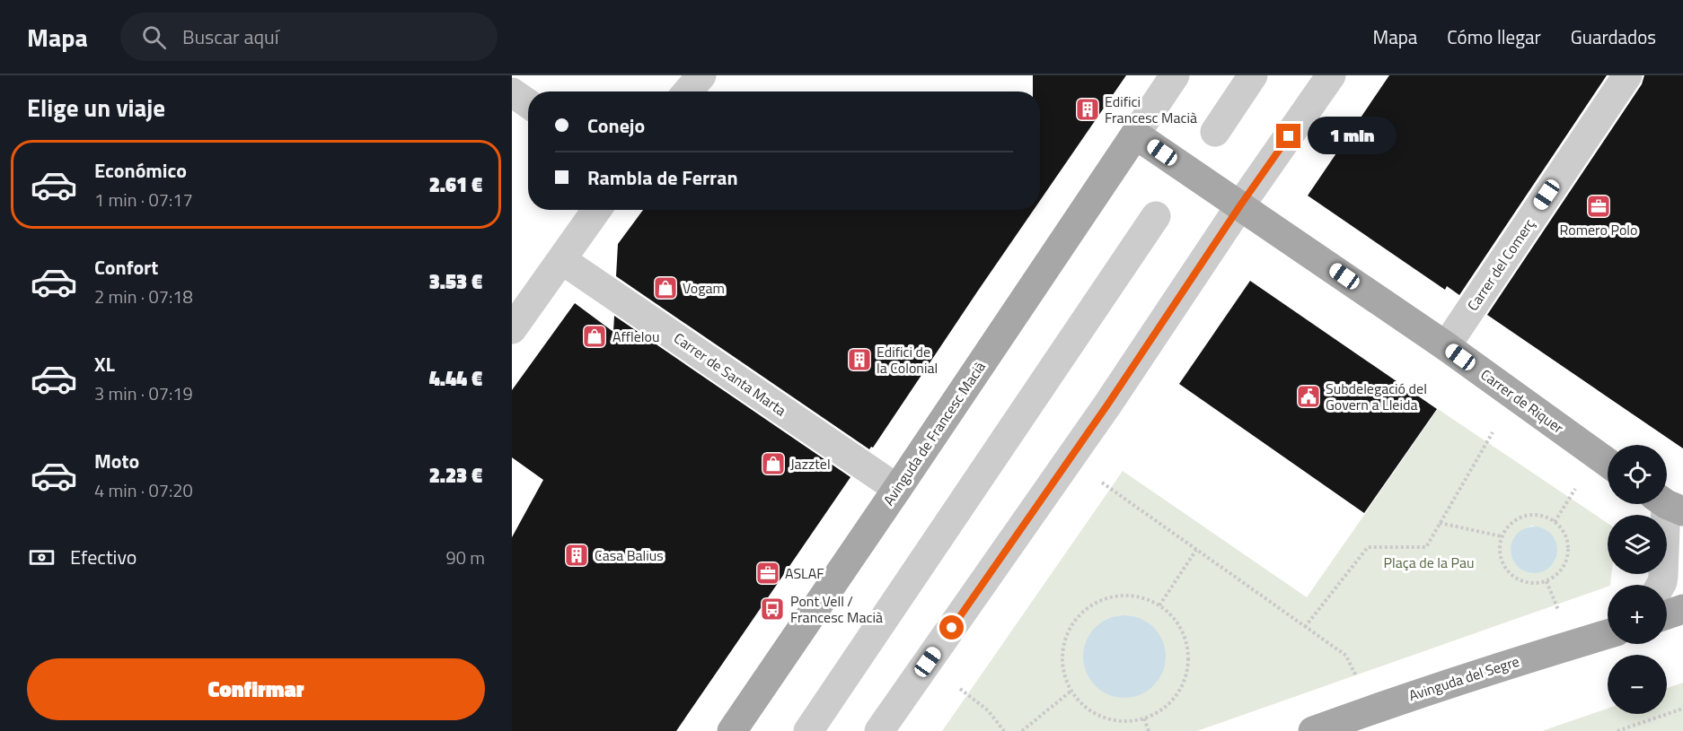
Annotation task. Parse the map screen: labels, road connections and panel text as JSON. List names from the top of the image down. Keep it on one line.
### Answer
{"streets":{"main road":["Carrer de Riquer","Avinguda de Francesc Macià","Avinguda del Segre"],"street":["Carrer del Comerç","Carrer de Santa Marta"]},"crossings":[["Carrer del Comerç","Carrer de Riquer"],["Carrer de Santa Marta","Avinguda de Francesc Macià"]],"parks":["Plaça de la Pau"],"places":{"building":["Edifici Francesc Macià","Edifici de la Colonial","Casa Balius"],"office":["Romero Polo","ASLAF"],"shop":["Vogam","Afflelou","Jazztel"],"public building":["Subdelegació del Govern a Lleida"],"bus stop":["Pont Vell / Francesc Macià"]},"page":{"header":"Mapa","search":"Buscar aquí","nav":["Mapa","Cómo llegar","Guardados"],"heading":"Elige un viaje","banner":["Conejo","Rambla de Ferran"],"bubble":"1 min","list":[{"name":"Económico","note":"1 min · 07:17","value":"2.61 €"},{"name":"Confort","note":"2 min · 07:18","value":"3.53 €"},{"name":"XL","note":"3 min · 07:19","value":"4.44 €"},{"name":"Moto","note":"4 min · 07:20","value":"2.23 €"}],"map_buttons":["+","−"],"pay":["Efectivo","90 m"],"buttons":"Confirmar"}}
